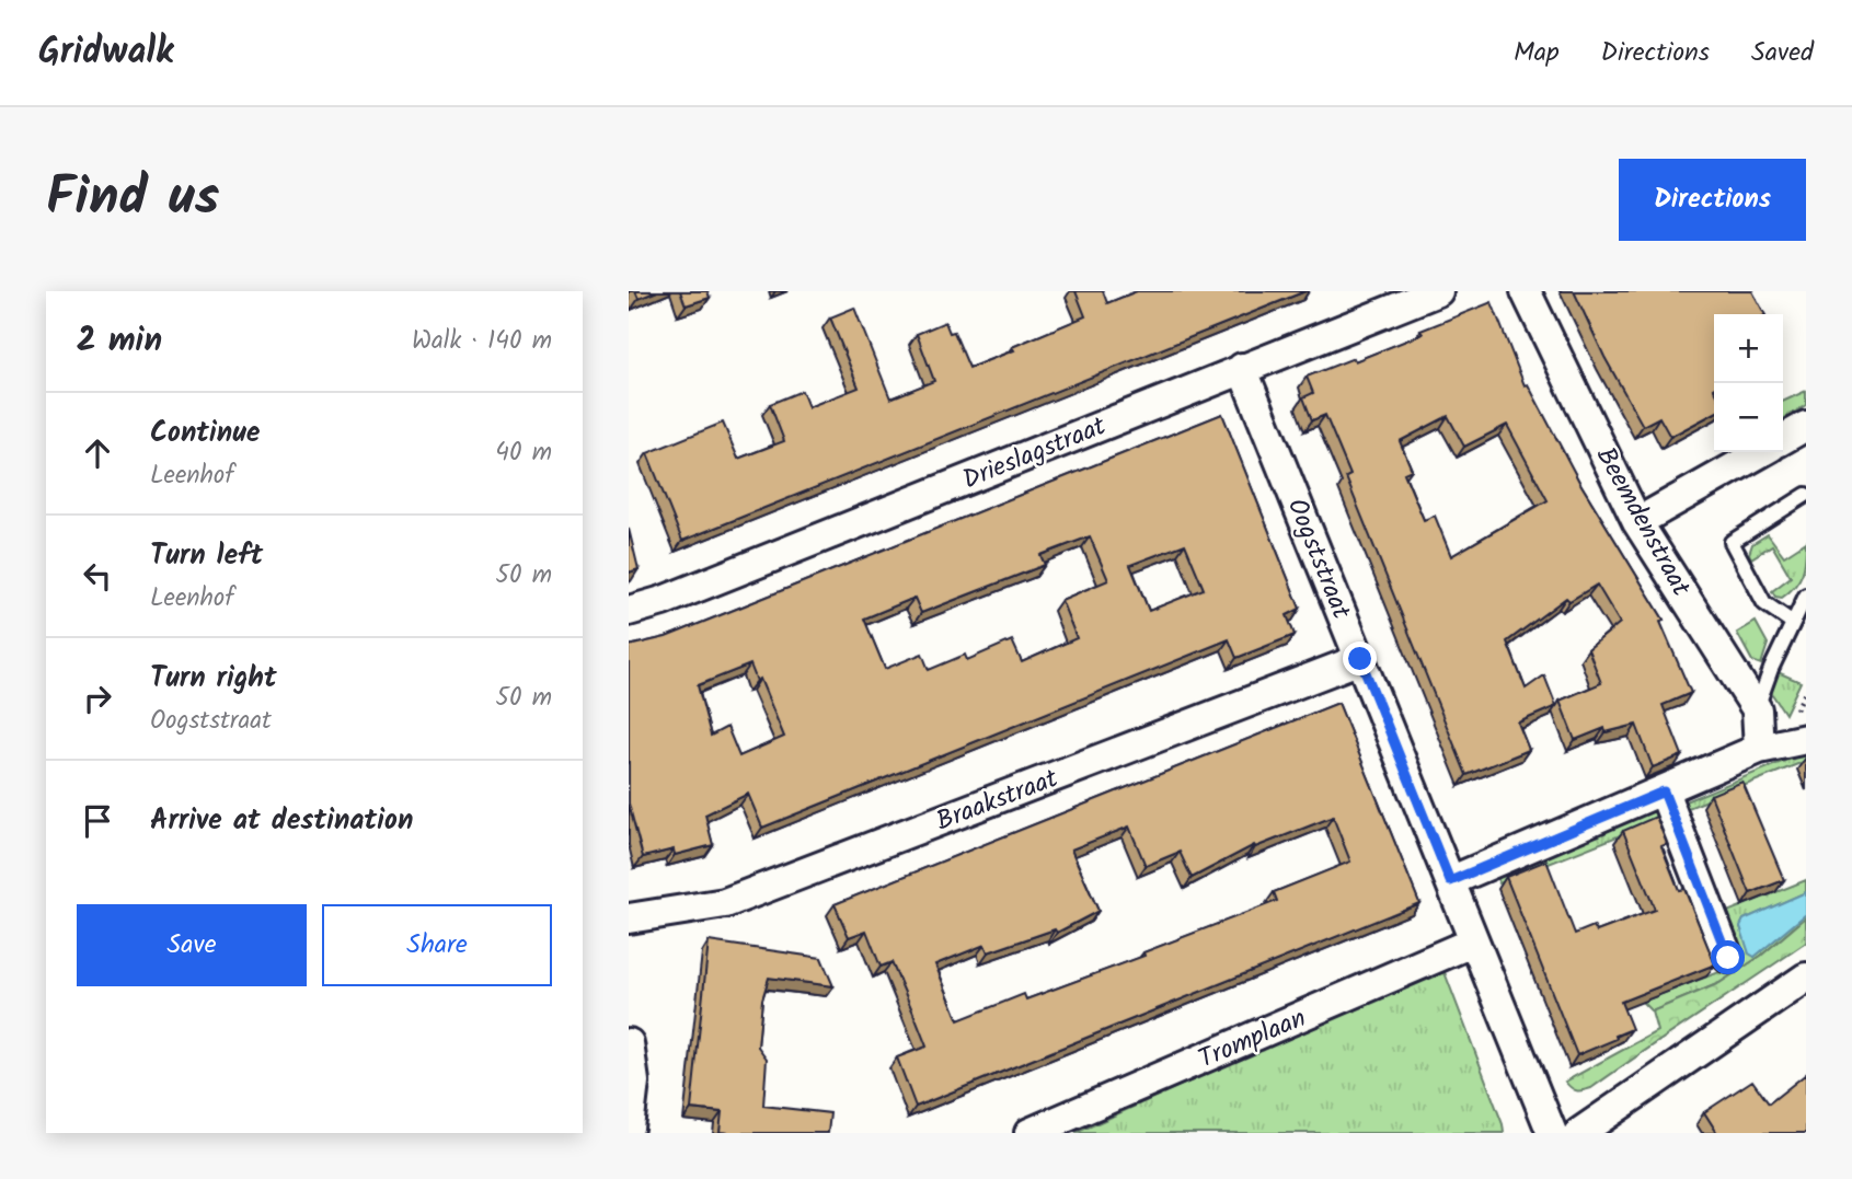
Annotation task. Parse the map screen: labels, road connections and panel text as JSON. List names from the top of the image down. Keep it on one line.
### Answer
{"streets":{"street":["Drieslagstraat","Beemdenstraat","Oogststraat","Braakstraat","Tromplaan"]},"crossings":[["Drieslagstraat","Oogststraat"],["Oogststraat","Braakstraat"],["Oogststraat","Tromplaan"]],"page":{"header":"Gridwalk","nav":["Map","Directions","Saved"],"title":"Find us","buttons":["Directions",["Save","Share"]],"heading":["2 min","Walk · 140 m"],"map_buttons":["+","−"],"list":[["Continue","Leenhof","40 m"],["Turn left","Leenhof","50 m"],["Turn right","Oogststraat","50 m"],"Arrive at destination"]}}
